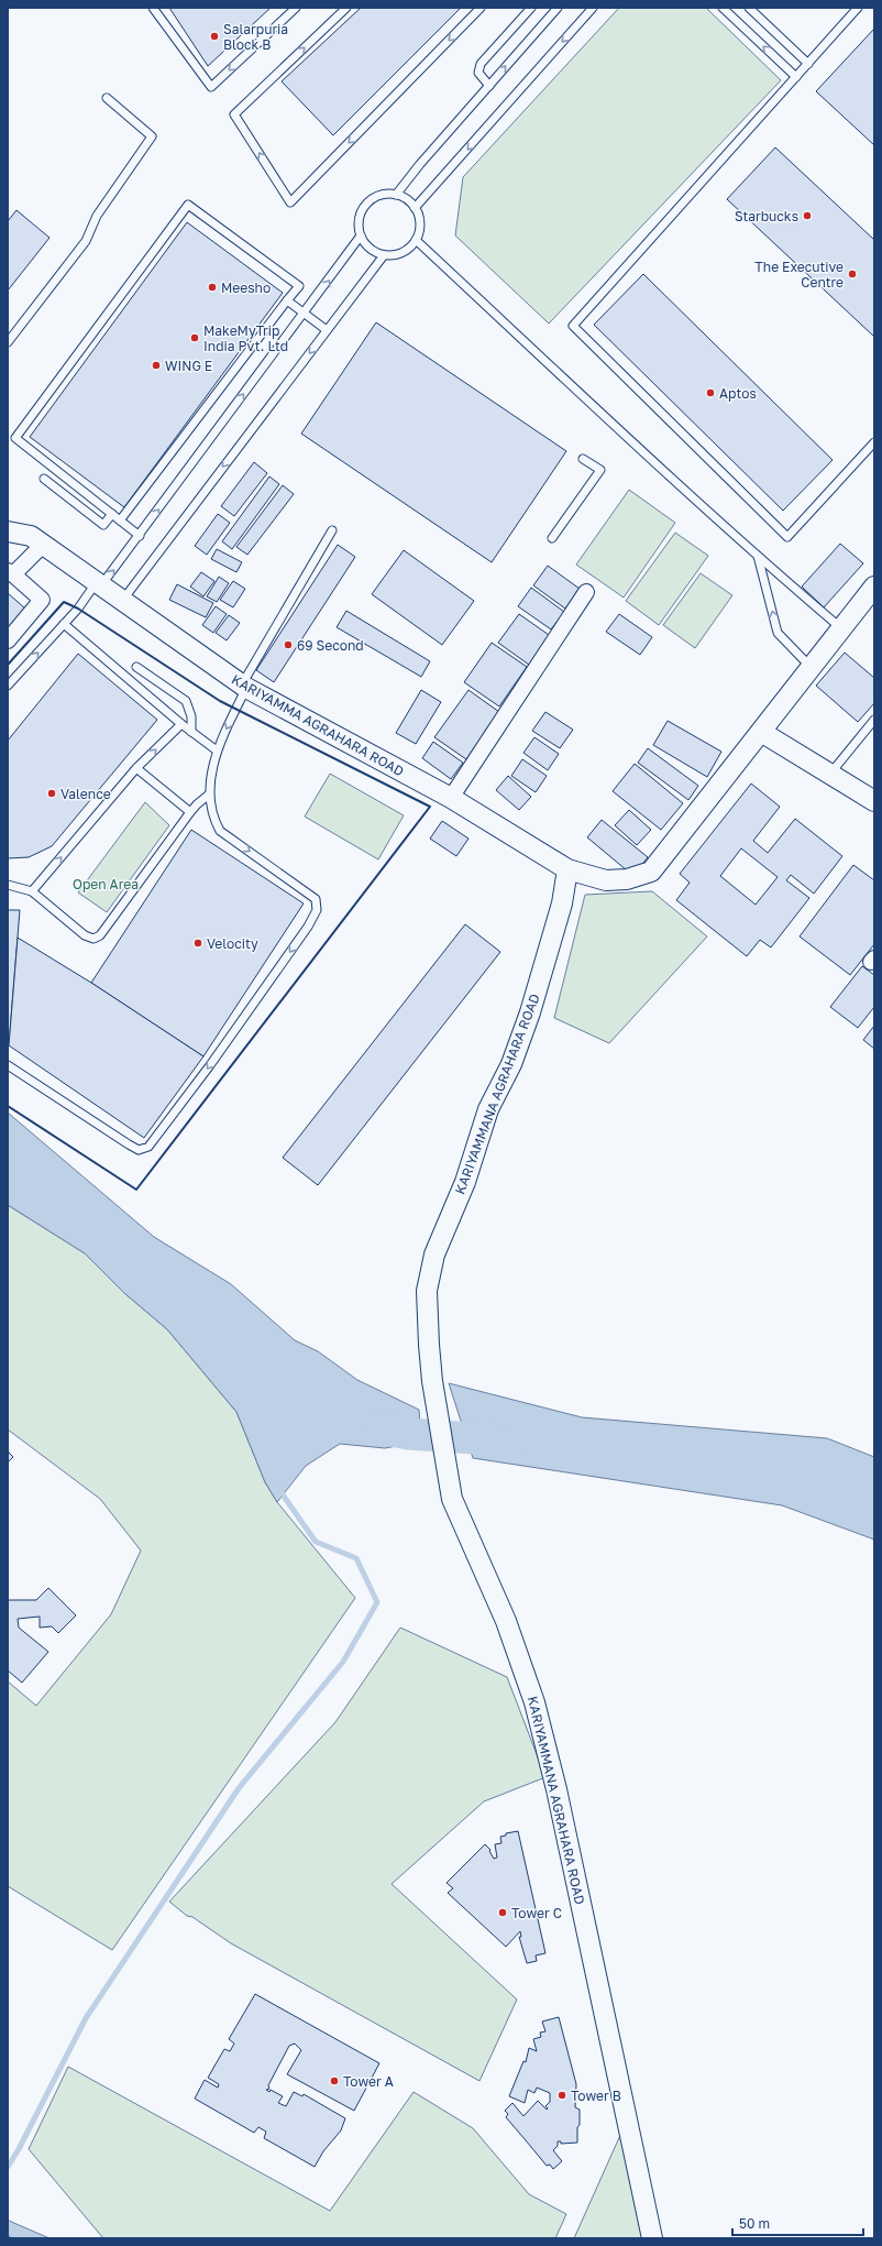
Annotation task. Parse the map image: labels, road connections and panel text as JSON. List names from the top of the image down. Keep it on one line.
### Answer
{"streets":{"street":["KARIYAMMA AGRAHARA ROAD","KARIYAMMANA AGRAHARA ROAD"]},"crossings":[["KARIYAMMA AGRAHARA ROAD","KARIYAMMANA AGRAHARA ROAD"]],"parks":["Open Area"],"places":["Salarpuria Block B","Starbucks","The Executive Centre","Meesho","MakeMyTrip India Pvt. Ltd","WING E","Aptos","69 Second","Valence","Velocity","Tower C","Tower A","Tower B"],"scale_bar":"50 m"}
